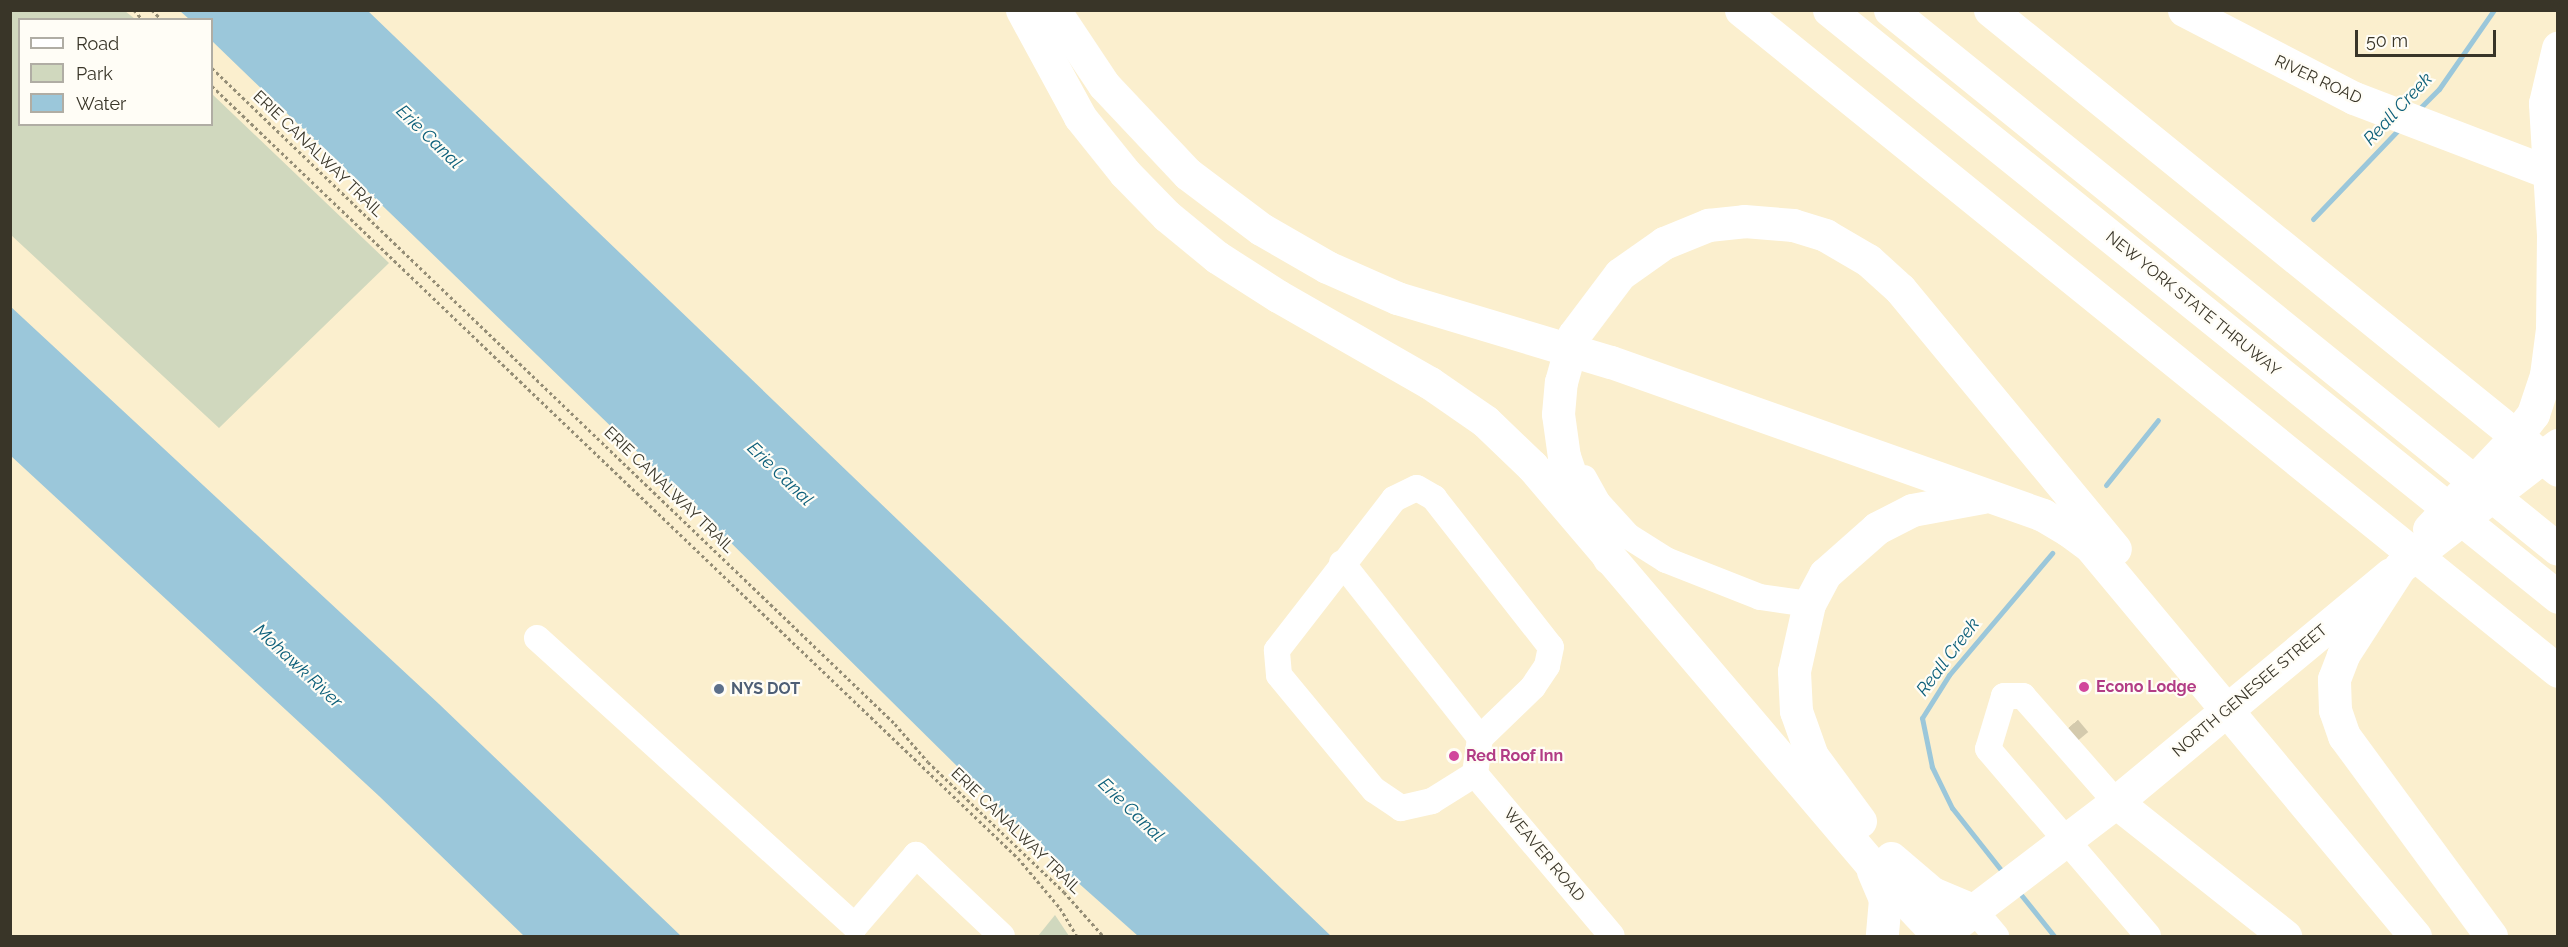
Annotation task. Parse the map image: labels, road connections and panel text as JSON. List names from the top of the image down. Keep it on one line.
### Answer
{"streets":{"main road":["RIVER ROAD","NEW YORK STATE THRUWAY","NORTH GENESEE STREET"],"street":["WEAVER ROAD"],"path":["ERIE CANALWAY TRAIL"]},"water":["Reall Creek","Erie Canal","Mohawk River"],"places":["Econo Lodge","NYS DOT","Red Roof Inn"],"legend":["Road","Park","Water"],"scale_bar":"50 m"}
